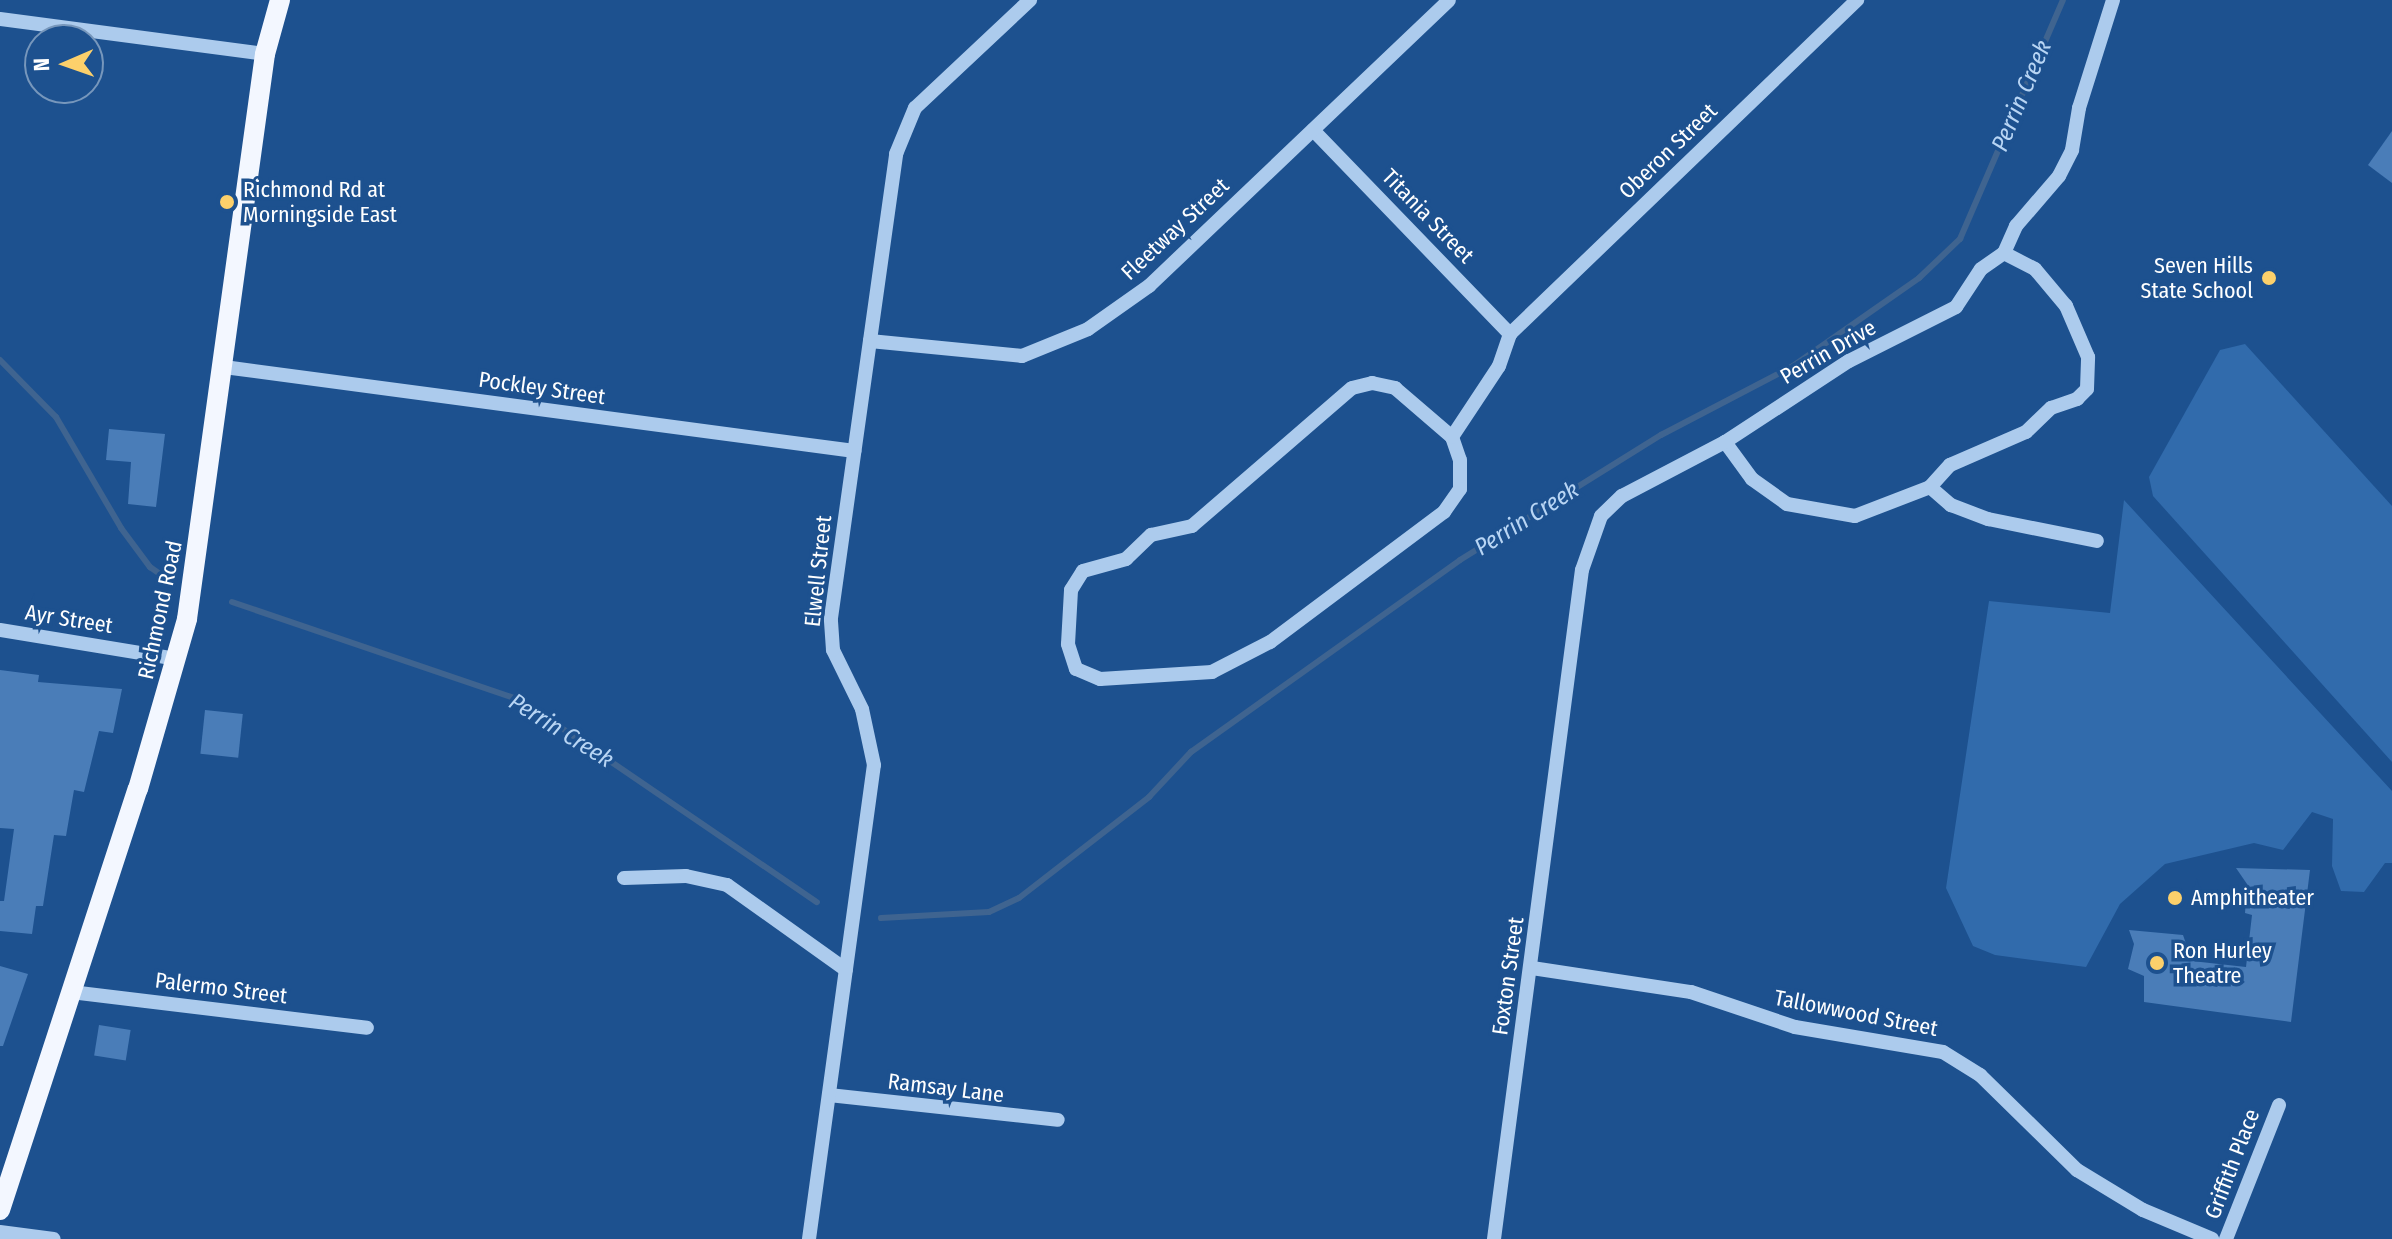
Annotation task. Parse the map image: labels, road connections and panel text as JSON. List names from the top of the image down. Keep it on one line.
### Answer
{"streets":{"main road":["Richmond Road"],"street":["Oberon Street","Titania Street","Fleetway Street","Perrin Drive","Pockley Street","Elwell Street","Ayr Street","Foxton Street","Palermo Street","Tallowwood Street","Ramsay Lane","Griffith Place"]},"crossings":[["Oberon Street","Titania Street"],["Titania Street","Fleetway Street"],["Fleetway Street","Elwell Street"],["Perrin Drive","Foxton Street"],["Pockley Street","Elwell Street"],["Pockley Street","Richmond Road"],["Elwell Street","Ramsay Lane"],["Richmond Road","Ayr Street"],["Richmond Road","Palermo Street"],["Foxton Street","Tallowwood Street"]],"water":["Perrin Creek"],"places":["Richmond Rd at Morningside East","Seven Hills State School","Amphitheater","Ron Hurley Theatre"],"north":"left"}
